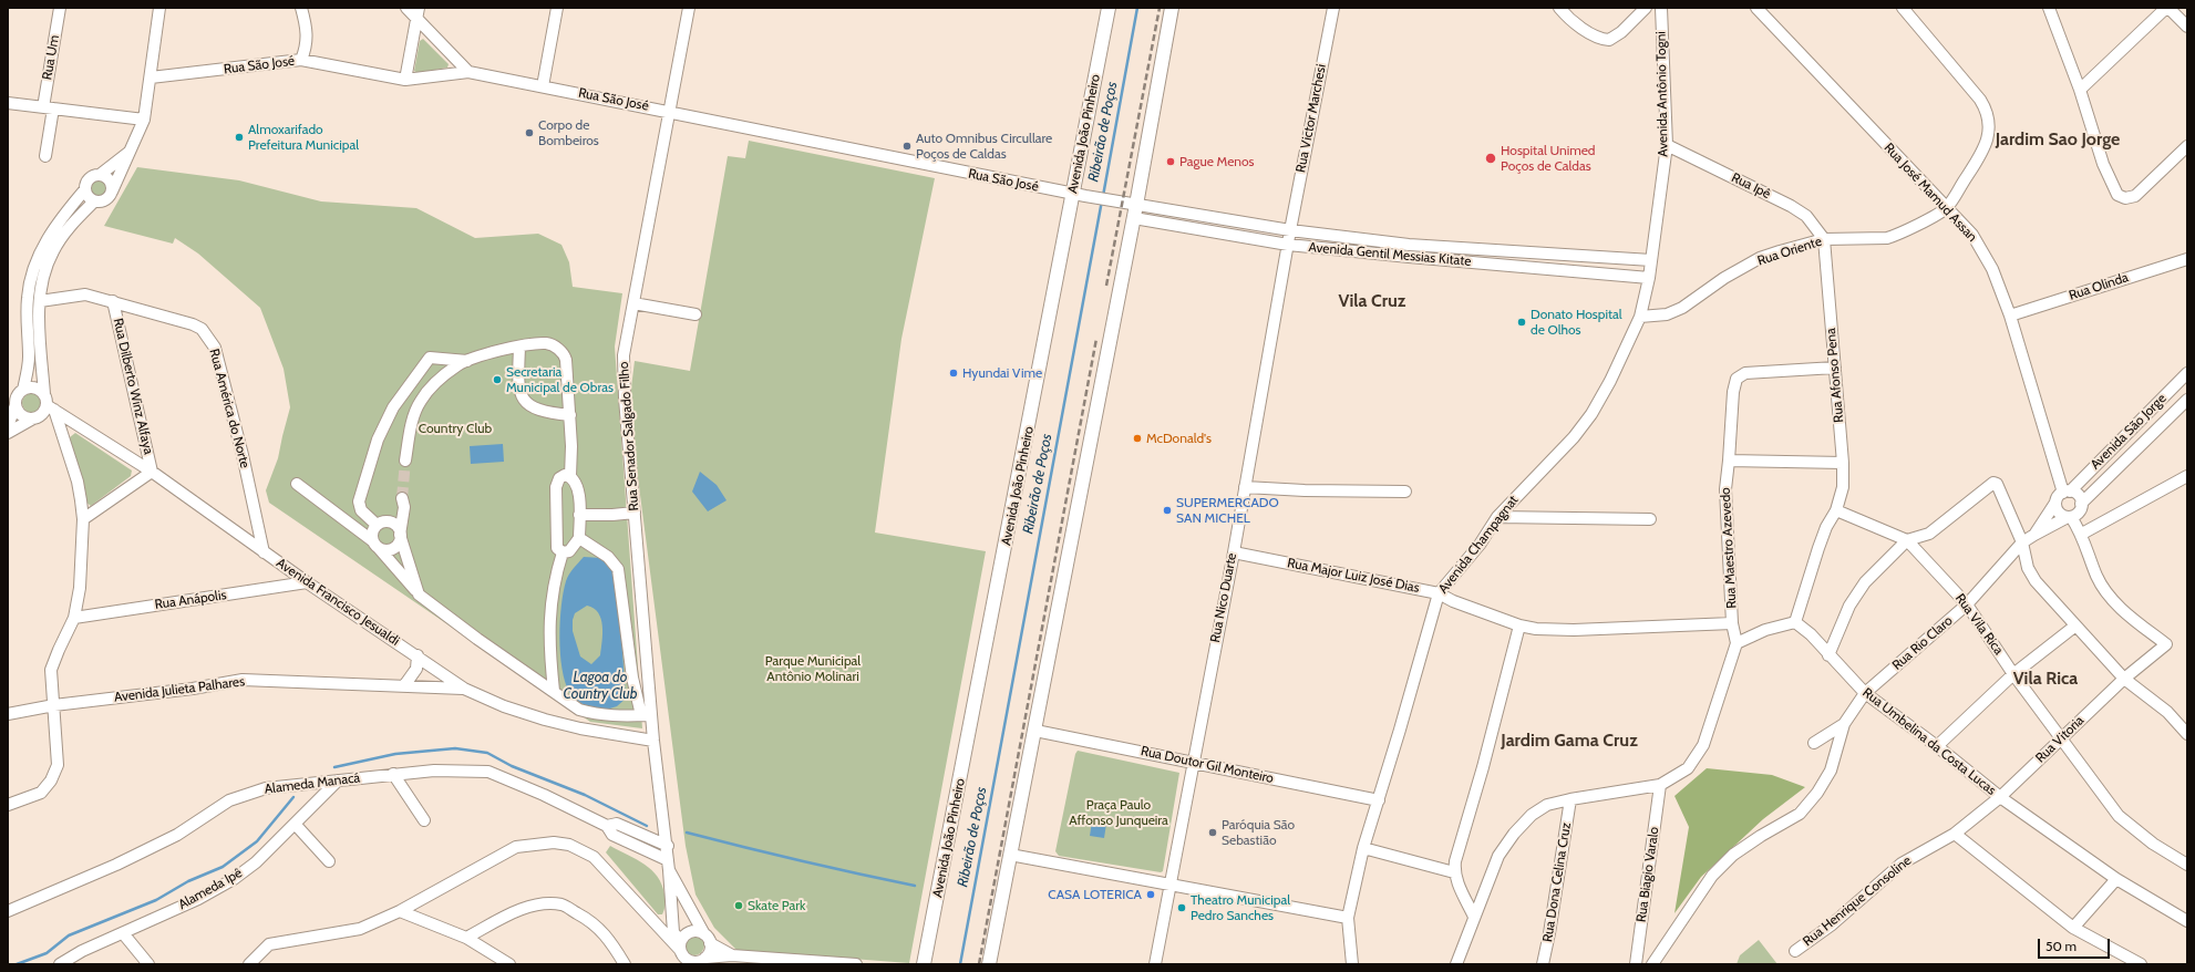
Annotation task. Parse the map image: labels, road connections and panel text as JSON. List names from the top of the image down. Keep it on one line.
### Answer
{"streets":{"main road":["Avenida João Pinheiro"],"street":["Rua Um","Rua São José","Avenida Antônio Togni","Rua Victor Marchesi","Rua Ipê","Rua José Mamud Assan","Rua Oriente","Avenida Gentil Messias Kitate","Rua Olinda","Rua Afonso Pena","Rua Dilberto Winz Alfaya","Rua América do Norte","Avenida São Jorge","Rua Senador Salgado Filho","Avenida Champagnat","Rua Maestro Azevedo","Rua Major Luiz José Dias","Rua Nico Duarte","Rua Anápolis","Avenida Francisco Jesualdi","Rua Vila Rica","Rua Rio Claro","Avenida Julieta Palhares","Rua Vitoria","Rua Umbelina da Costa Lucas","Rua Doutor Gil Monteiro","Alameda Manacá","Rua Biagio Varalo","Rua Dona Celina Cruz","Alameda Ipê","Rua Henrique Consoline"]},"crossings":[["Rua São José","Avenida João Pinheiro"],["Rua São José","Avenida Gentil Messias Kitate"],["Rua São José","Rua Senador Salgado Filho"],["Avenida Antônio Togni","Rua Ipê"],["Avenida Antônio Togni","Avenida Gentil Messias Kitate"],["Avenida Antônio Togni","Avenida Champagnat"],["Rua Victor Marchesi","Avenida Gentil Messias Kitate"],["Rua Victor Marchesi","Rua Nico Duarte"],["Rua Ipê","Rua Oriente"],["Rua Ipê","Rua Afonso Pena"],["Rua José Mamud Assan","Rua Oriente"],["Rua José Mamud Assan","Rua Olinda"],["Rua José Mamud Assan","Avenida São Jorge"],["Rua Oriente","Rua Afonso Pena"],["Rua Oriente","Avenida Champagnat"],["Avenida Gentil Messias Kitate","Avenida Champagnat"],["Avenida Gentil Messias Kitate","Rua Nico Duarte"],["Rua Afonso Pena","Rua Maestro Azevedo"],["Rua Afonso Pena","Rua Vila Rica"],["Rua Afonso Pena","Rua Umbelina da Costa Lucas"],["Rua Dilberto Winz Alfaya","Rua América do Norte"],["Rua Dilberto Winz Alfaya","Avenida Francisco Jesualdi"],["Rua América do Norte","Avenida Francisco Jesualdi"],["Avenida São Jorge","Rua Rio Claro"],["Rua Senador Salgado Filho","Avenida Francisco Jesualdi"],["Rua Senador Salgado Filho","Alameda Manacá"],["Avenida Champagnat","Rua Major Luiz José Dias"],["Avenida Champagnat","Rua Doutor Gil Monteiro"],["Rua Maestro Azevedo","Rua Major Luiz José Dias"],["Rua Major Luiz José Dias","Rua Nico Duarte"],["Rua Nico Duarte","Rua Doutor Gil Monteiro"],["Rua Anápolis","Avenida Francisco Jesualdi"],["Avenida Francisco Jesualdi","Avenida Julieta Palhares"],["Rua Vila Rica","Rua Rio Claro"],["Rua Vila Rica","Rua Vitoria"],["Rua Rio Claro","Rua Umbelina da Costa Lucas"],["Rua Vitoria","Rua Umbelina da Costa Lucas"],["Rua Vitoria","Rua Henrique Consoline"],["Alameda Manacá","Alameda Ipê"]],"districts":["Jardim Sao Jorge","Vila Cruz","Vila Rica","Jardim Gama Cruz"],"water":["Ribeirão de Poços","Lagoa do Country Club"],"parks":["Country Club","Parque Municipal Antônio Molinari","Praça Paulo Affonso Junqueira"],"places":["Corpo de Bombeiros","Almoxarifado Prefeitura Municipal","Auto Omnibus Circullare Poços de Caldas","Hospital Unimed Poços de Caldas","Pague Menos","Donato Hospital de Olhos","Hyundai Vime","Secretaria Municipal de Obras","McDonald's","SUPERMERCADO SAN MICHEL","Paróquia São Sebastião","CASA LOTERICA","Skate Park","Theatro Municipal Pedro Sanches"],"scale_bar":"50 m"}
